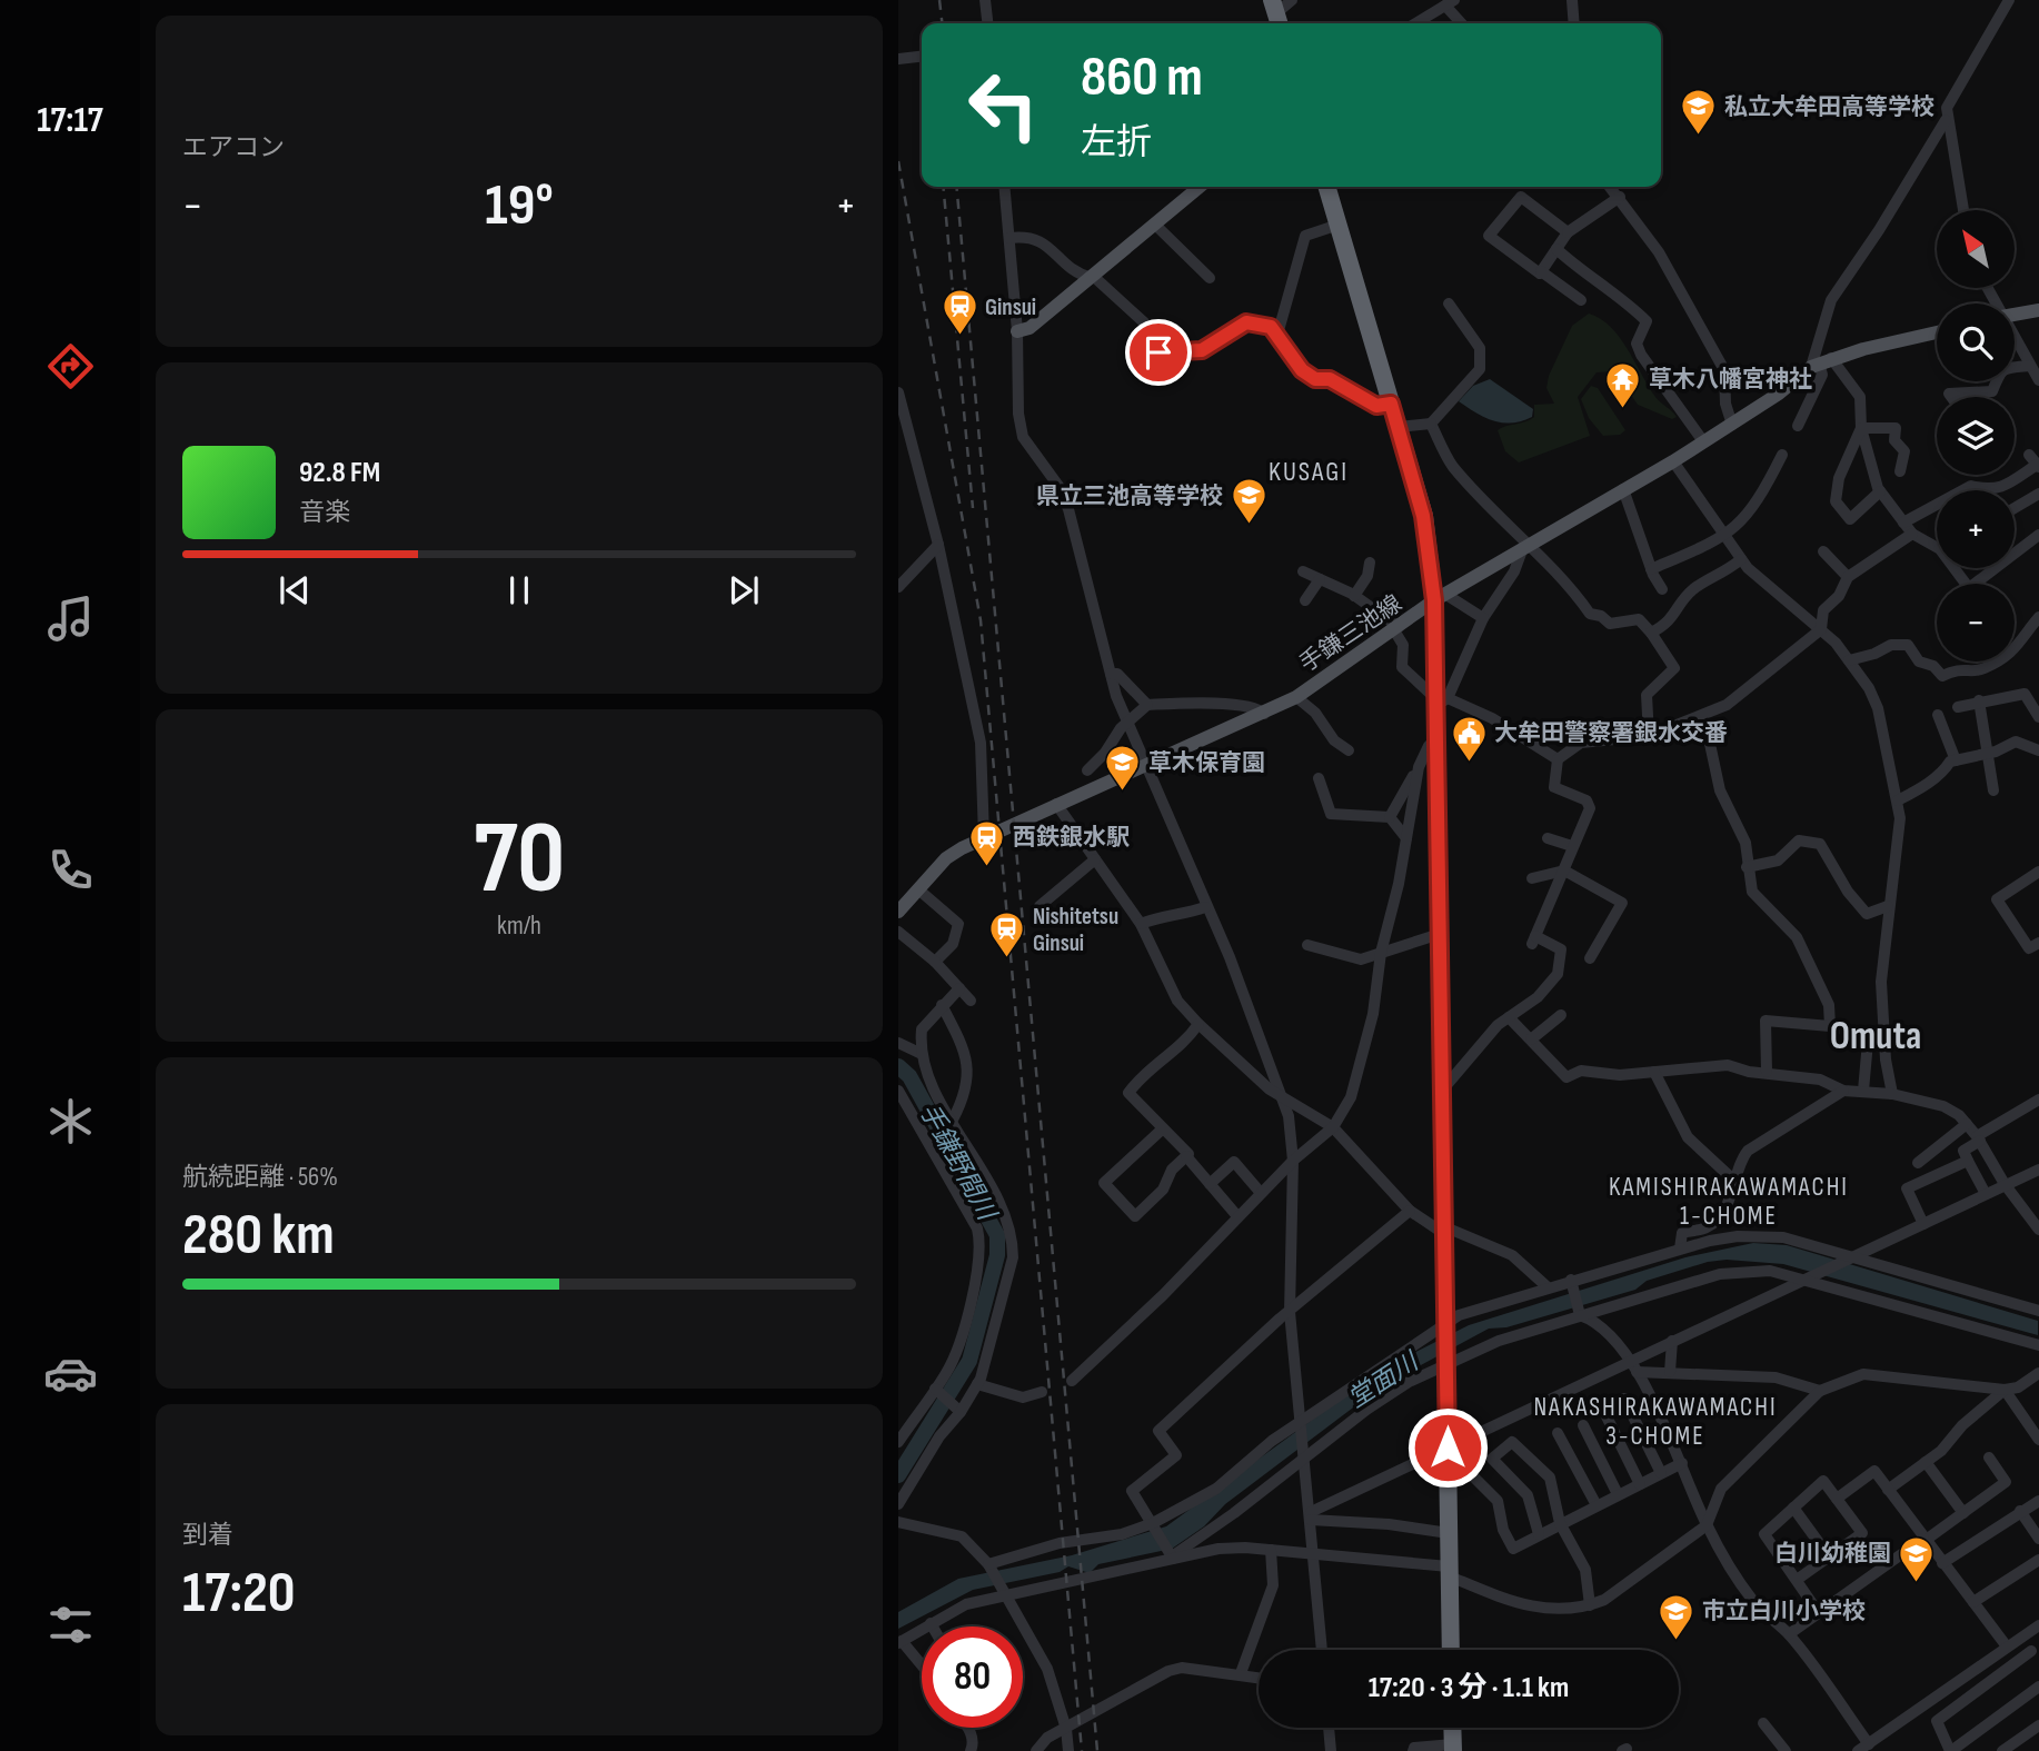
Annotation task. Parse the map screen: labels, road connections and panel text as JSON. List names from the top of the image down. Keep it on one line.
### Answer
{"streets":{"main road":["手鎌三池線"]},"districts":["KUSAGI","Omuta","KAMISHIRAKAWAMACHI 1-CHOME","NAKASHIRAKAWAMACHI 3-CHOME"],"water":["手鎌野間川","堂面川"],"places":{"school or university":["私立大牟田高等学校","県立三池高等学校","草木保育園","白川幼稚園","市立白川小学校"],"station":["Ginsui","西鉄銀水駅","Nishitetsu Ginsui"],"temple":["草木八幡宮神社"],"public building":["大牟田警察署銀水交番"]},"north":"top left","page":{"tabs":"17:17","tile":["エアコン",["70","km/h"],["航続距離 · 56%","280 km"],["到着","17:20"]],"turn":["860 m","左折"],"heat":["−","19°","+"],"map_buttons":["+","−"],"song":["92.8 FM","音楽"],"limit":"80","trip":"17:20 · 3 分 · 1.1 km"}}
